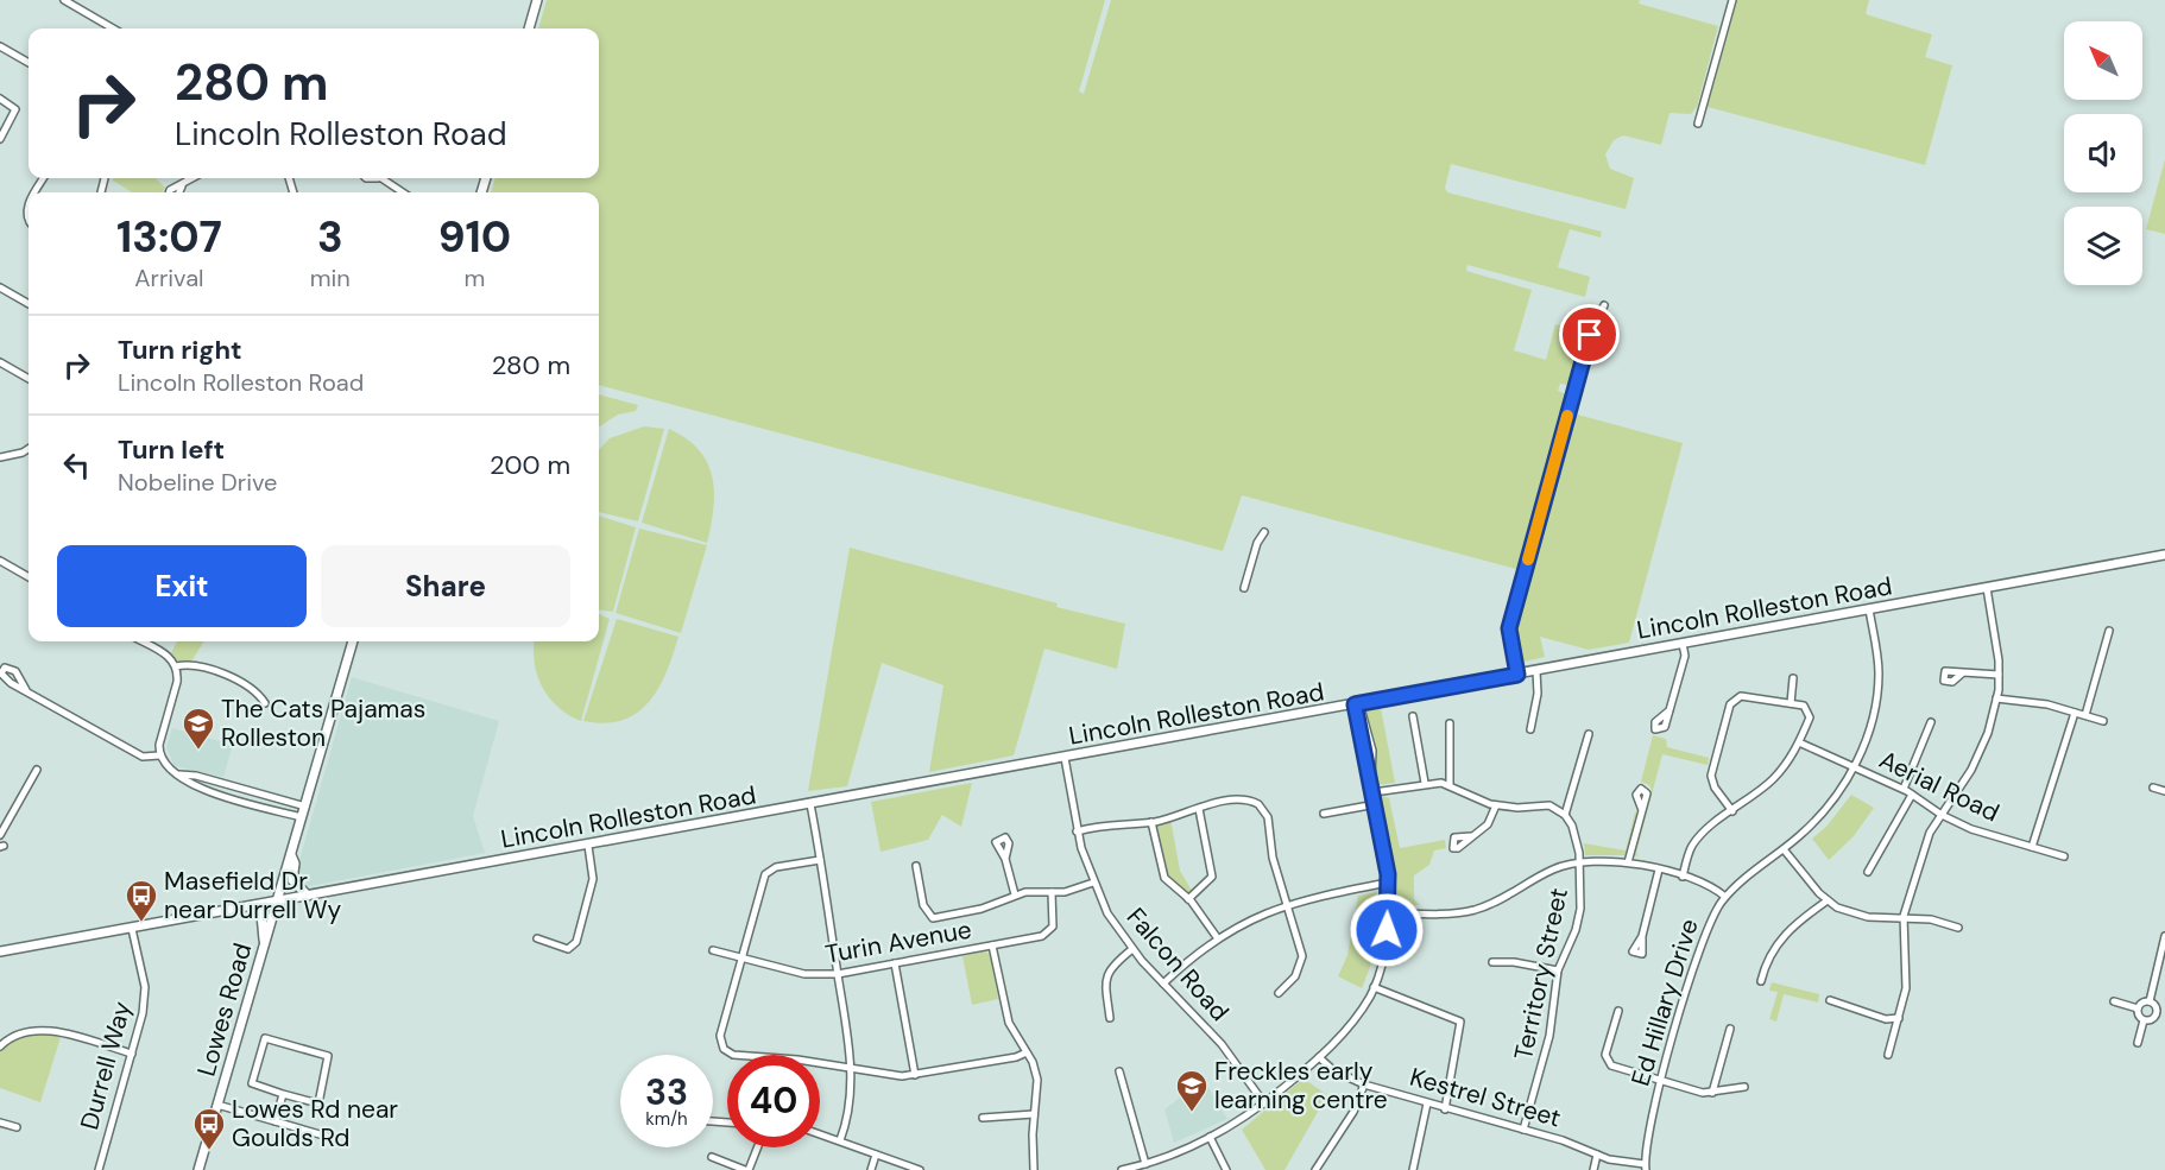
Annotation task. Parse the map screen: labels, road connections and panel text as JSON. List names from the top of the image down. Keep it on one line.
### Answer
{"streets":{"main road":["Lincoln Rolleston Road","Lowes Road"],"street":["Aerial Road","Turin Avenue","Falcon Road","Territory Street","Ed Hillary Drive","Durrell Way","Kestrel Street"]},"crossings":[["Lincoln Rolleston Road","Falcon Road"],["Lincoln Rolleston Road","Ed Hillary Drive"],["Lincoln Rolleston Road","Lowes Road"],["Lincoln Rolleston Road","Durrell Way"],["Aerial Road","Ed Hillary Drive"],["Territory Street","Kestrel Street"],["Ed Hillary Drive","Kestrel Street"]],"places":{"school or university":["The Cats Pajamas Rolleston","Freckles early learning centre"],"bus stop":["Masefield Dr near Durrell Wy","Lowes Rd near Goulds Rd"]},"north":"top left","page":{"turn":["280 m","Lincoln Rolleston Road"],"eta":["13:07","Arrival","3","min","910","m"],"list":[{"name":"Turn right","note":"Lincoln Rolleston Road","value":"280 m"},{"name":"Turn left","note":"Nobeline Drive","value":"200 m"}],"buttons":["Exit","Share"],"speed":"33 km/h","limit":"40"}}
